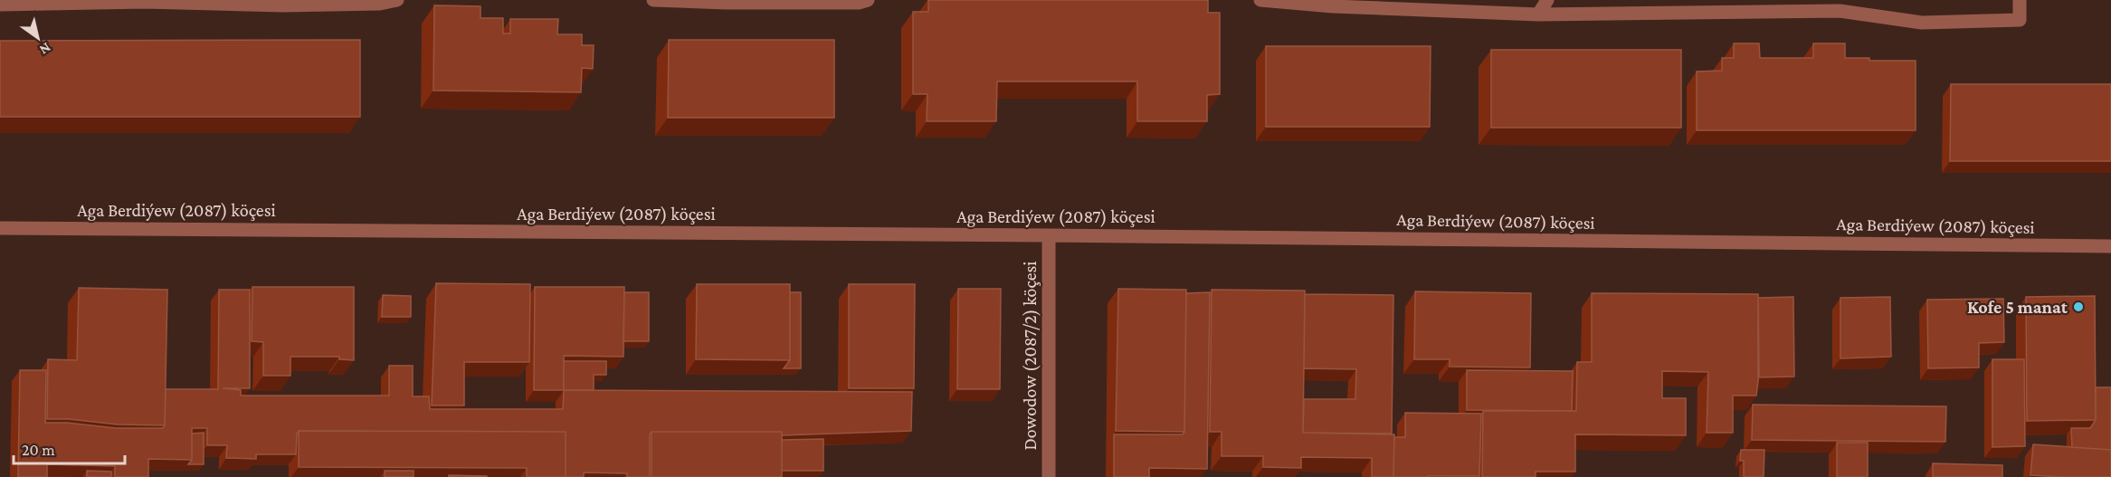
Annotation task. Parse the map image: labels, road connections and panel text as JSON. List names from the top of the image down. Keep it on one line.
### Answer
{"streets":{"street":["Aga Berdiýew (2087) köçesi","Dowodow (2087/2) köçesi"]},"crossings":[["Aga Berdiýew (2087) köçesi","Dowodow (2087/2) köçesi"]],"places":["Kofe 5 manat"],"scale_bar":"20 m","north":"bottom right"}
